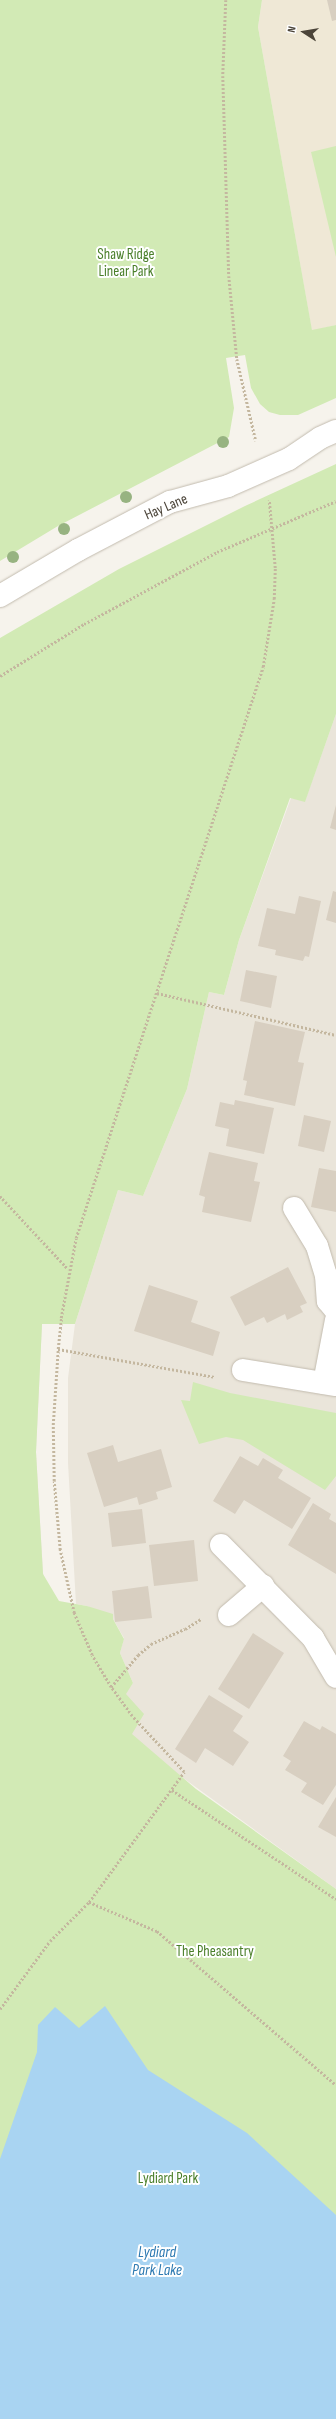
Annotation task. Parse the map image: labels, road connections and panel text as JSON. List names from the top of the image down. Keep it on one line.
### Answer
{"streets":{"street":["Hay Lane"]},"water":["Lydiard Park Lake"],"parks":["Shaw Ridge Linear Park","The Pheasantry","Lydiard Park"],"north":"left"}
